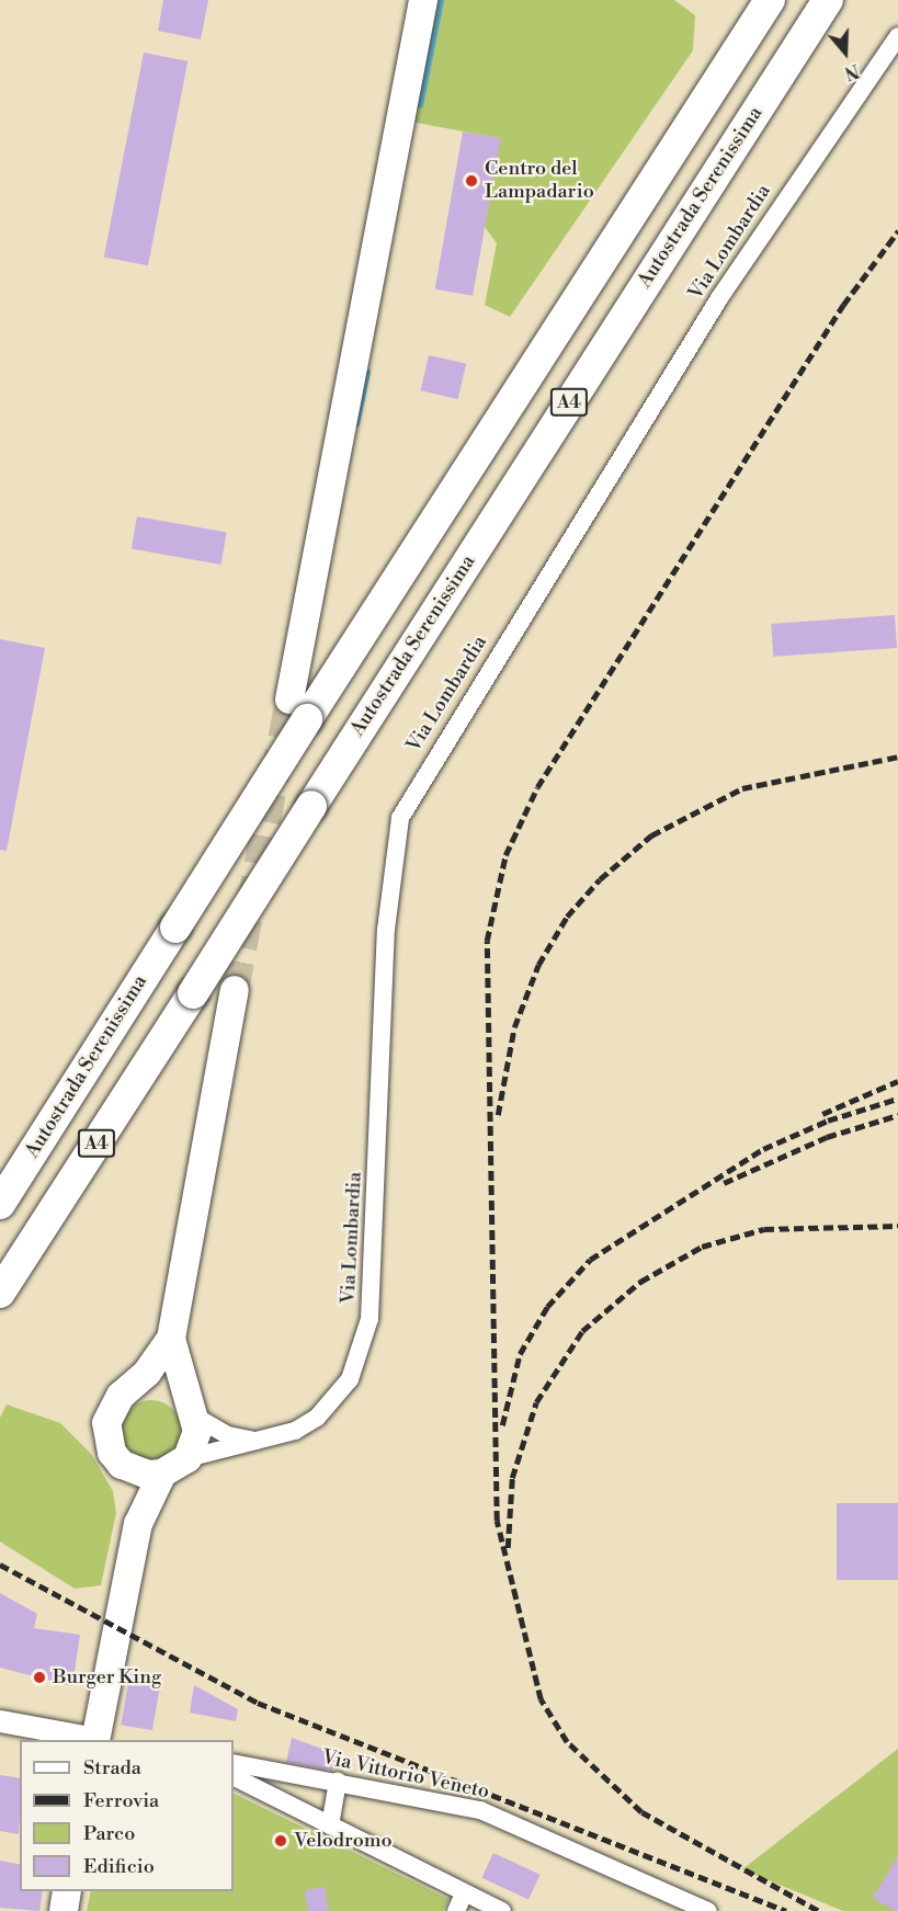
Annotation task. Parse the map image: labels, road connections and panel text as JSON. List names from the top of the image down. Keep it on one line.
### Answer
{"streets":{"highway":["Autostrada Serenissima","A4"],"street":["Via Lombardia","Via Vittorio Veneto"]},"places":["Centro del Lampadario","Burger King","Velodromo"],"legend":["Strada","Ferrovia","Parco","Edificio"],"north":"bottom"}
